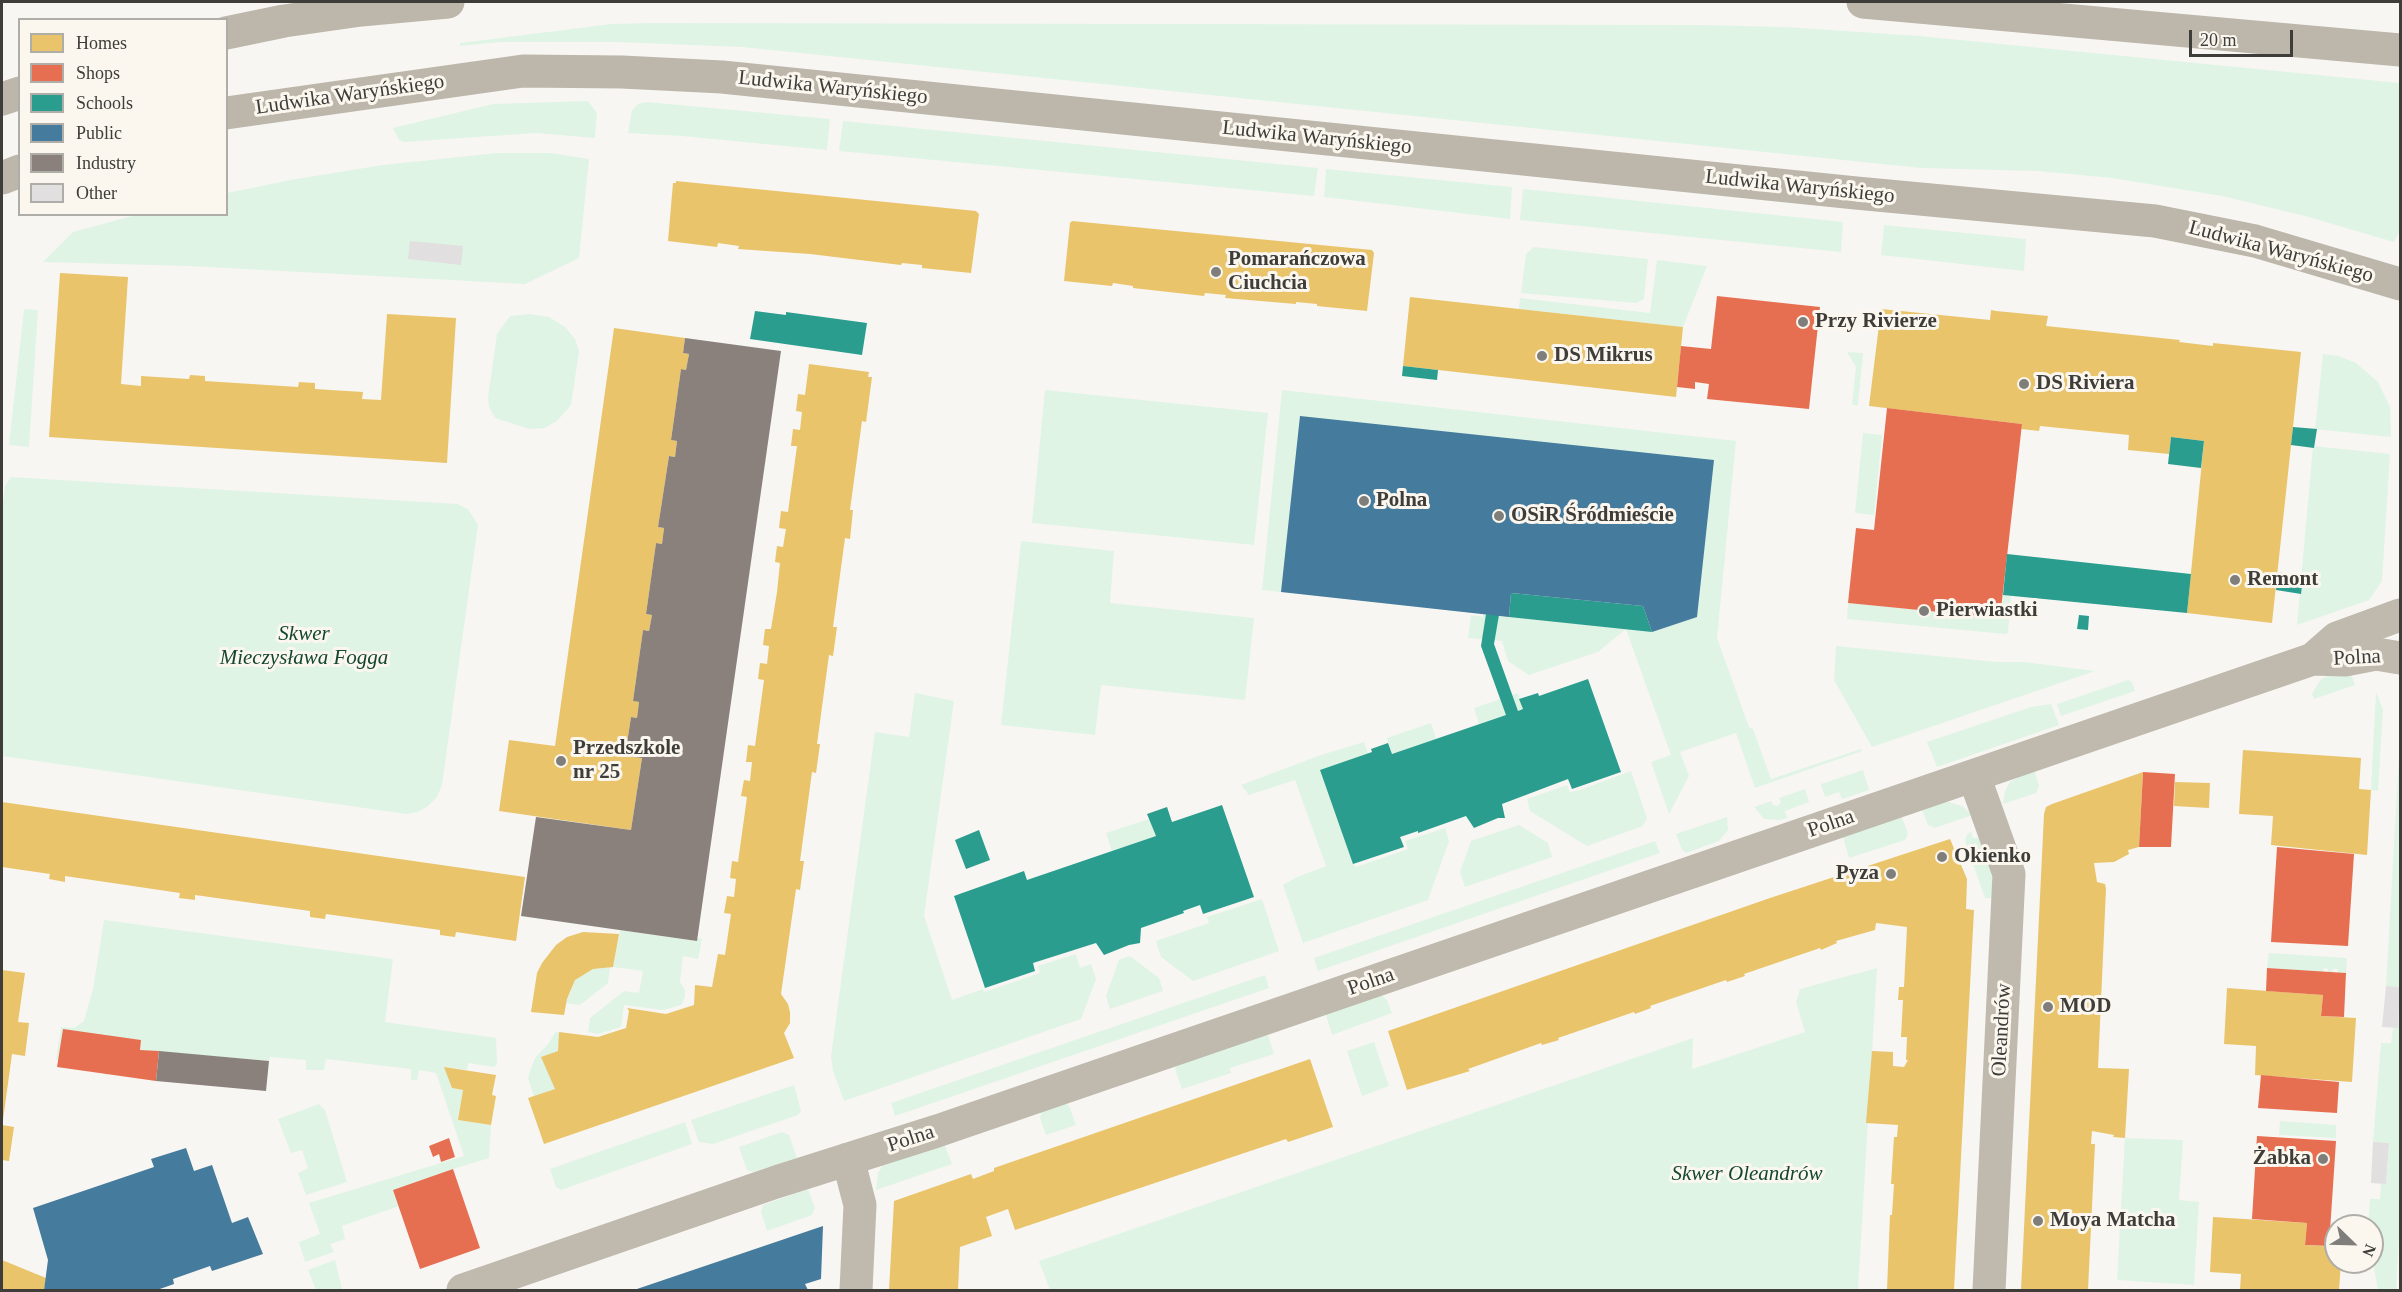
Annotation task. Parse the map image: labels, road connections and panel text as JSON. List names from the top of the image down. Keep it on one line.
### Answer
{"streets":{"main road":["Ludwika Waryńskiego"],"street":["Polna","Oleandrów"]},"crossings":[["Polna","Oleandrów"]],"parks":["Skwer Mieczysława Fogga","Skwer Oleandrów"],"places":["Pomarańczowa Ciuchcia","Przy Rivierze","DS Mikrus","DS Riviera","Polna","OSiR Śródmieście","Remont","Pierwiastki","Przedszkole nr 25","Okienko","Pyza","MOD","Żabka","Moya Matcha"],"legend":["Homes","Shops","Schools","Public","Industry","Other"],"scale_bar":"20 m","north":"bottom right"}
